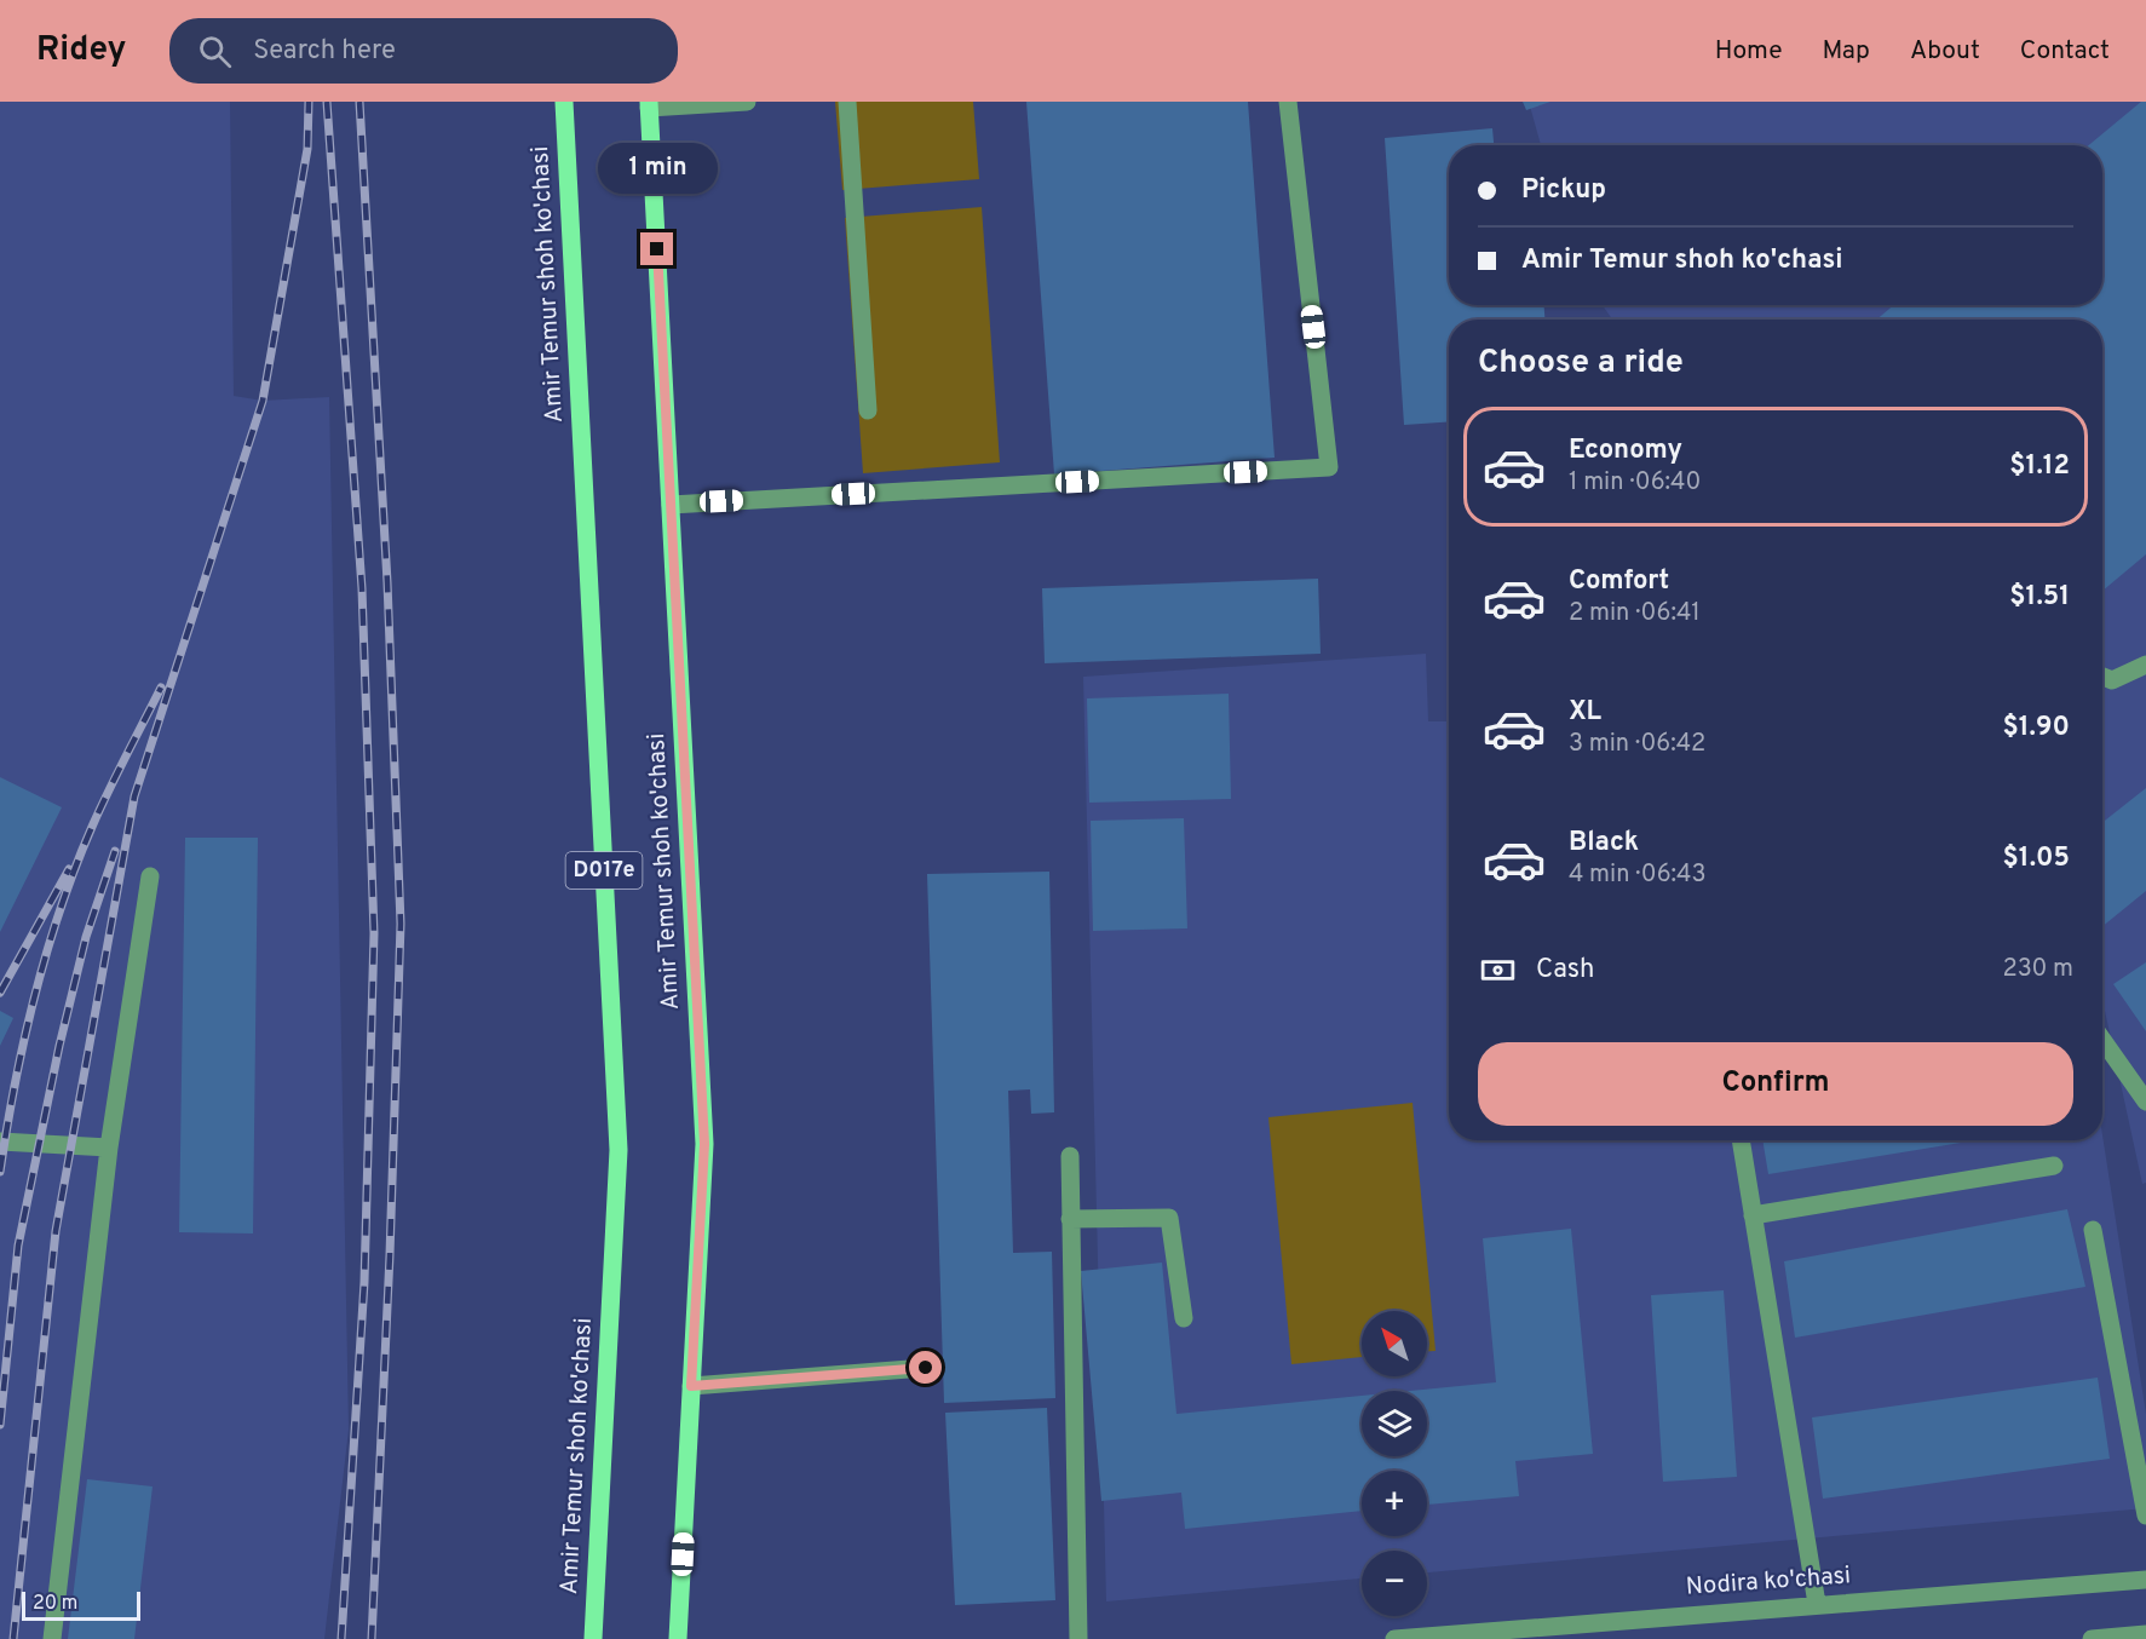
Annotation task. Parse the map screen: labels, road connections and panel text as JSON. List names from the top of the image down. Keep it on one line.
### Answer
{"streets":{"main road":["Amir Temur shoh ko'chasi","D017e"],"street":["Nodira ko'chasi"]},"scale_bar":"20 m","north":"top left","page":{"header":"Ridey","search":"Search here","nav":["Home","Map","About","Contact"],"bubble":"1 min","banner":["Pickup","Amir Temur shoh ko'chasi"],"heading":"Choose a ride","list":[{"name":"Economy","note":"1 min · 06:40","value":"$1.12"},{"name":"Comfort","note":"2 min · 06:41","value":"$1.51"},{"name":"XL","note":"3 min · 06:42","value":"$1.90"},{"name":"Black","note":"4 min · 06:43","value":"$1.05"}],"pay":["Cash","230 m"],"buttons":"Confirm","map_buttons":["+","−"],"scale":"20 m"}}
